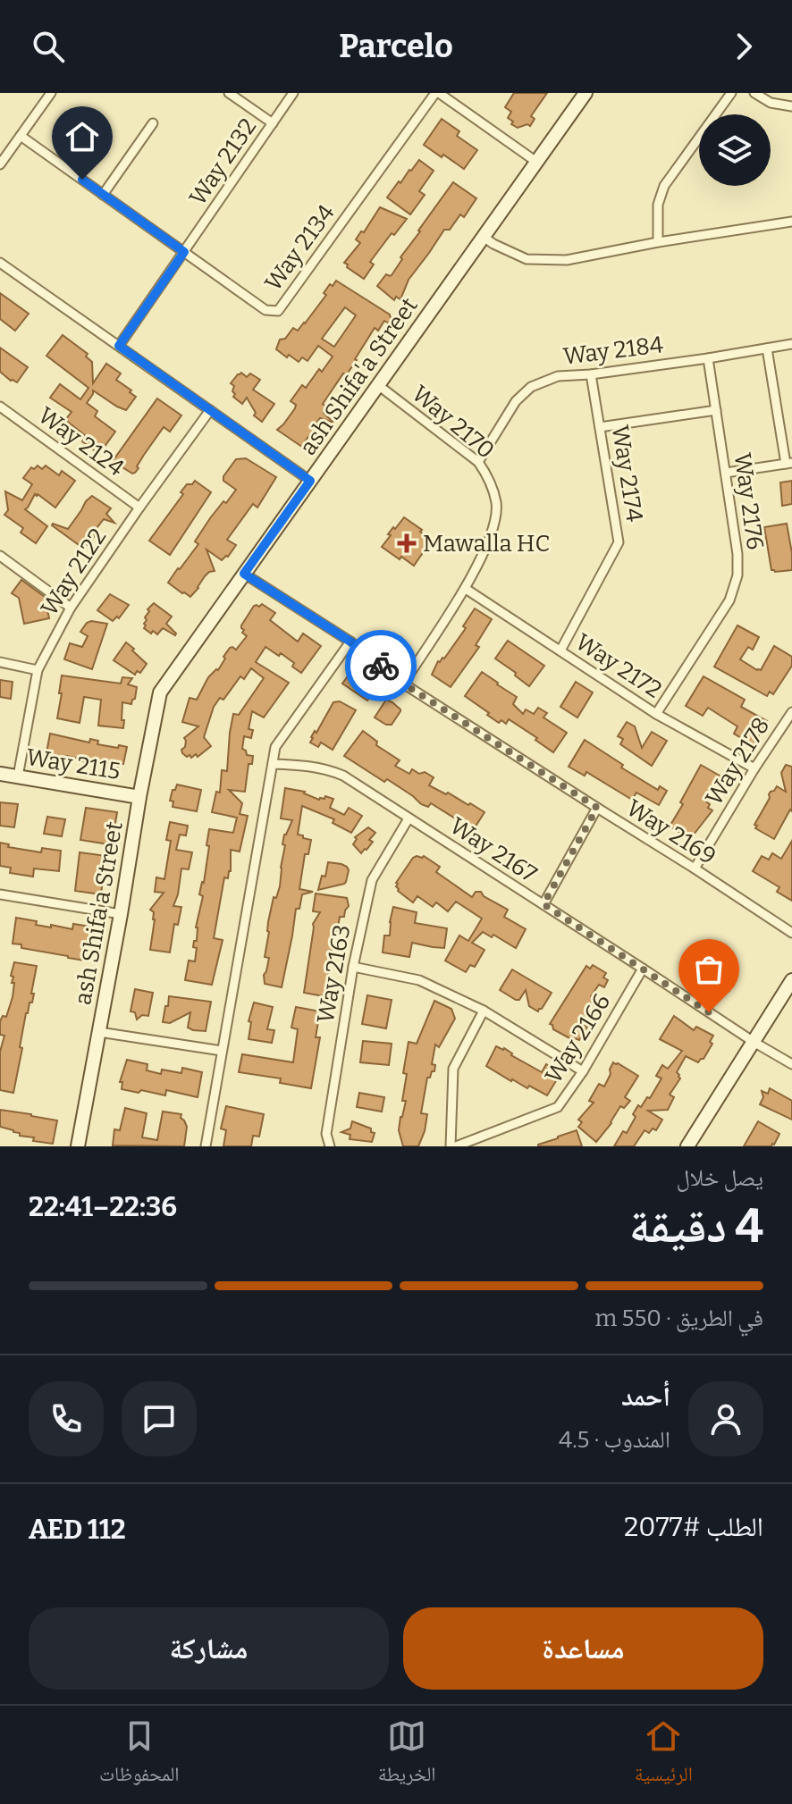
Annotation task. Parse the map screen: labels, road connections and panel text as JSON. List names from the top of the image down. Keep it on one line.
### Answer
{"streets":{"street":["Way 2132","Way 2134","Way 2184","ash Shifa'a Street","Way 2170","Way 2124","Way 2174","Way 2176","Way 2122","Way 2172","Way 2178","Way 2115","Way 2169","Way 2167","Way 2163","Way 2166"]},"crossings":[["Way 2132","Way 2134"],["Way 2184","Way 2170"],["Way 2184","Way 2174"],["Way 2184","Way 2176"],["ash Shifa'a Street","Way 2170"],["ash Shifa'a Street","Way 2115"],["ash Shifa'a Street","Way 2169"],["Way 2170","Way 2172"],["Way 2170","Way 2169"],["Way 2124","Way 2122"],["Way 2174","Way 2172"],["Way 2176","Way 2172"],["Way 2122","Way 2115"],["Way 2172","Way 2178"],["Way 2178","Way 2169"],["Way 2167","Way 2163"],["Way 2167","Way 2166"]],"places":{"health":["Mawalla HC"]},"page":{"header":"Parcelo","heading":["4 دقيقة","يصل خلال","22:36–22:41"],"panel":["أحمد","المندوب · 4.5","الطلب #2077","AED 112"],"bar":"في الطريق · 550 m","buttons":["مساعدة","مشاركة"],"tabs":["الرئيسية","الخريطة","المحفوظات"]}}
